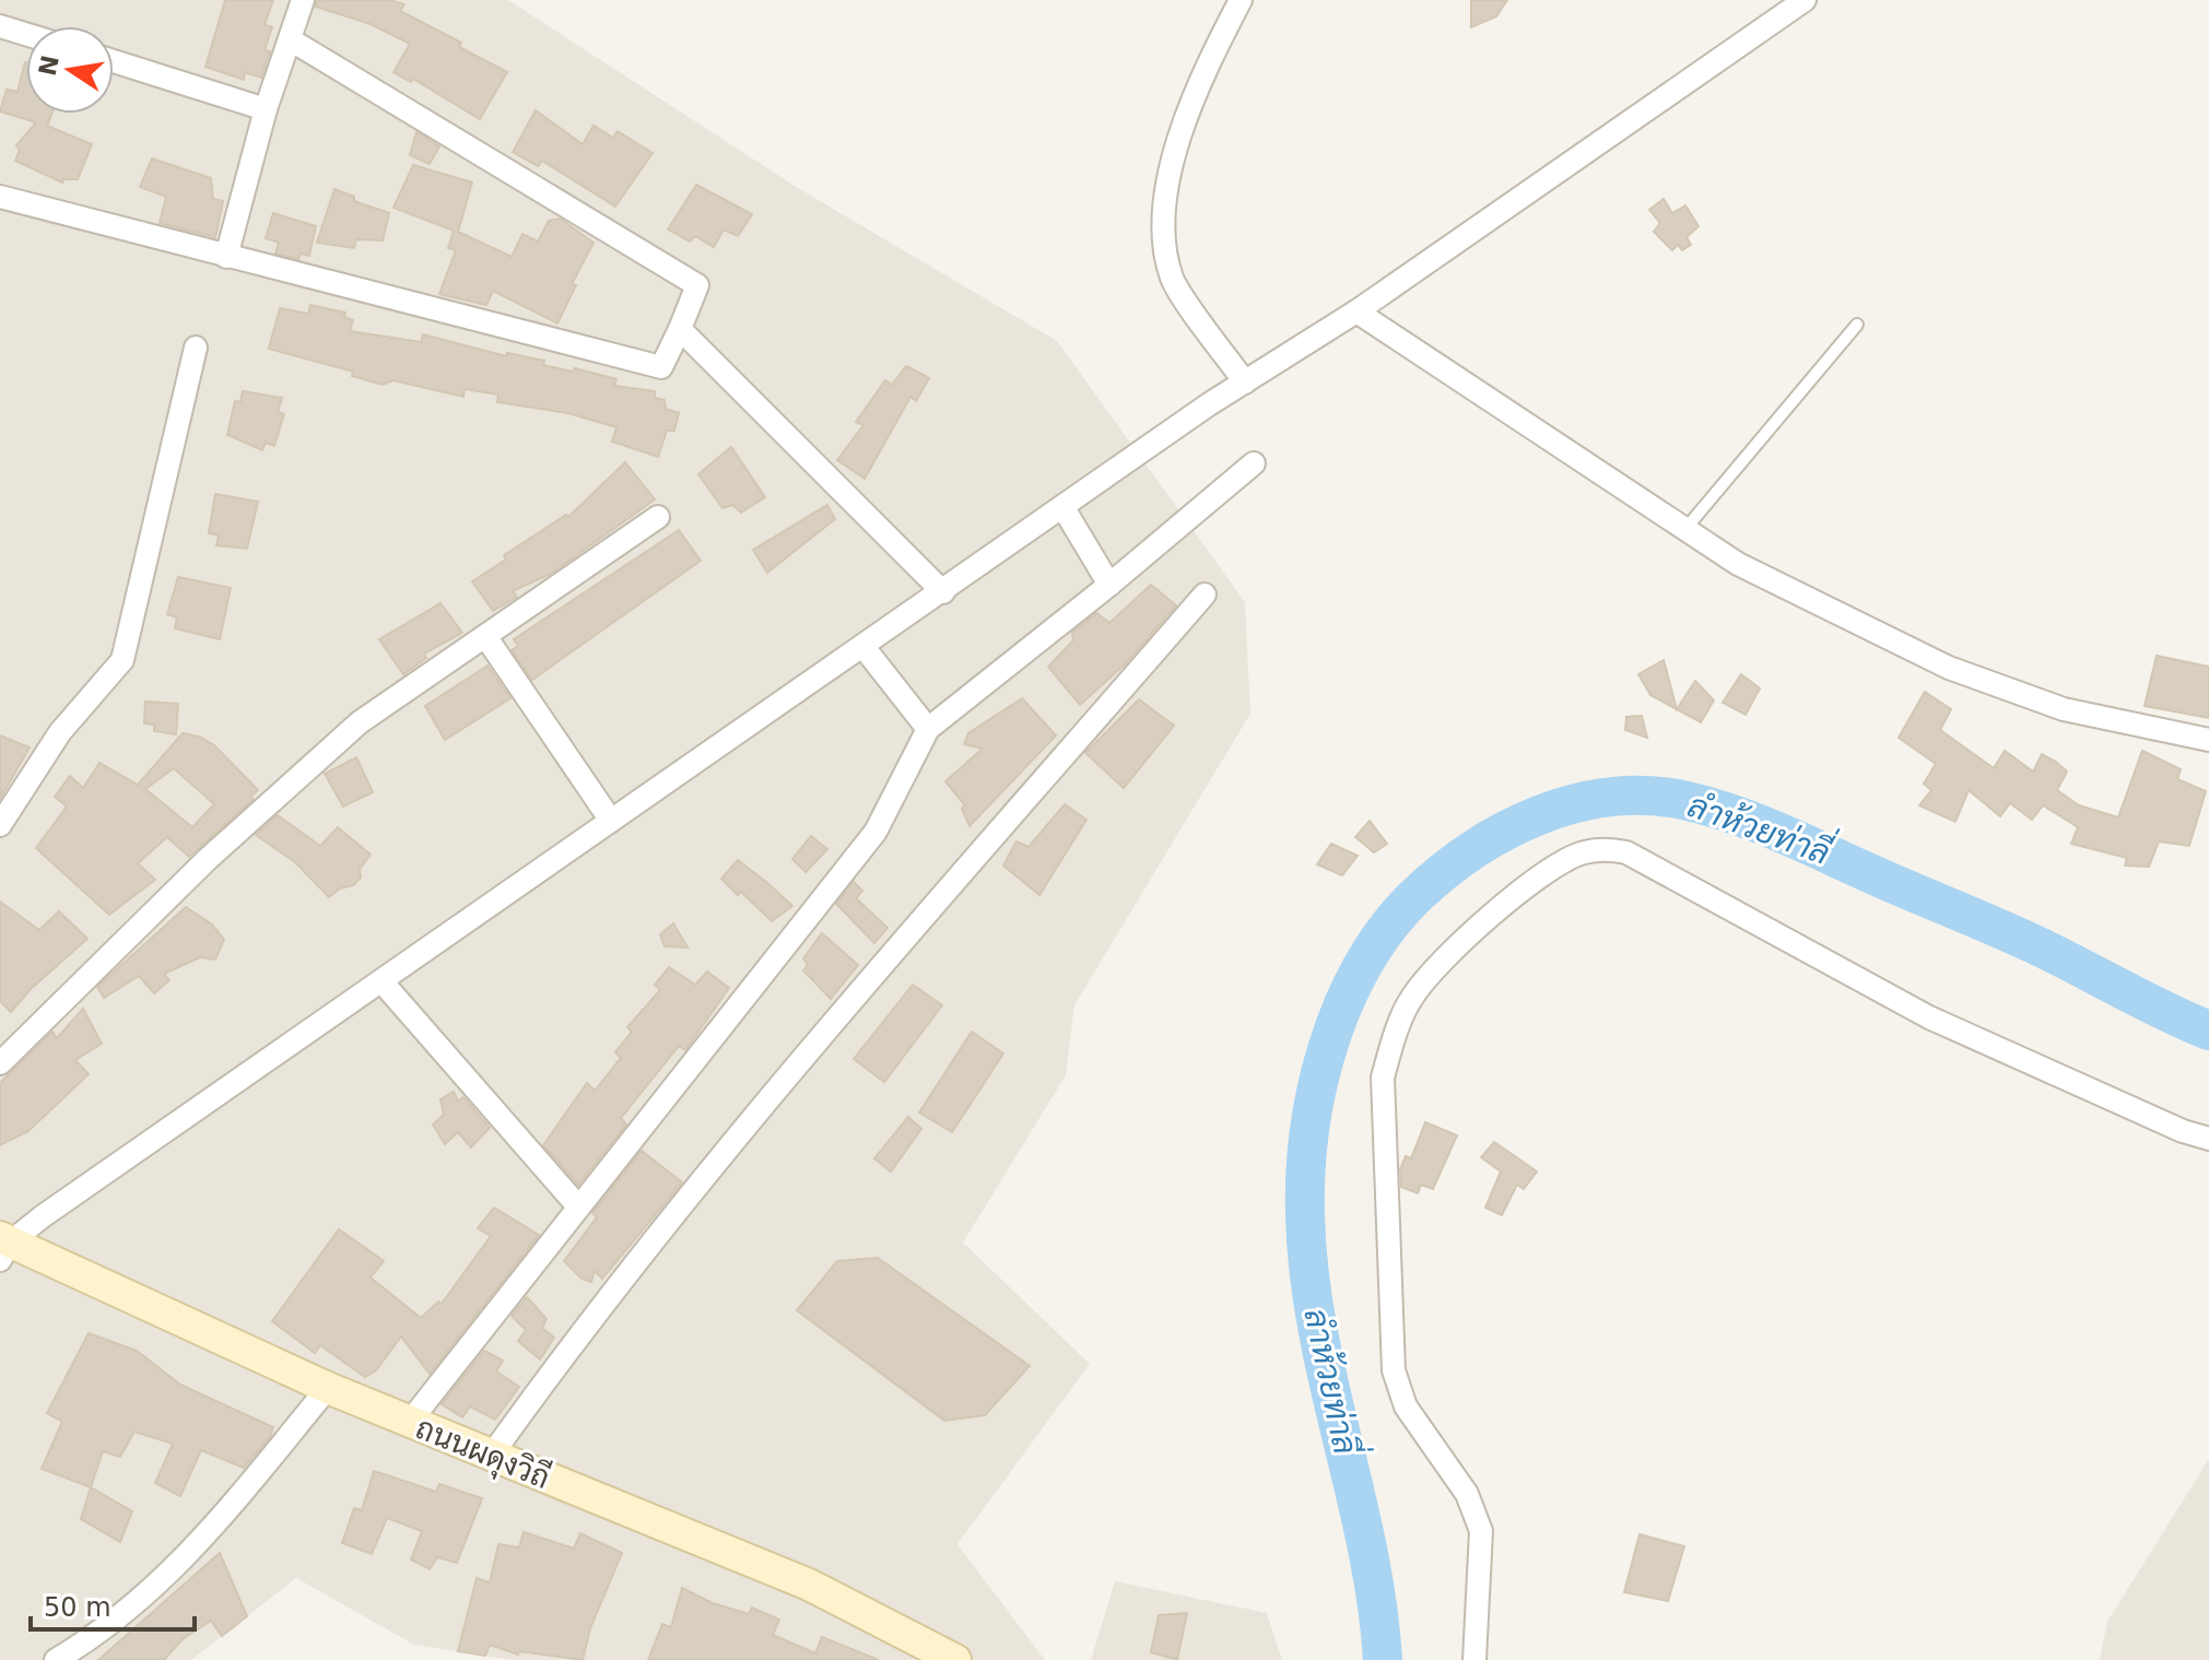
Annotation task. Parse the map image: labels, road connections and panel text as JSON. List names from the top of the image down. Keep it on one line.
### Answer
{"streets":{"main road":["ถนนผดุงวิถี"]},"water":["ลำห้วยท่าลี่"],"scale_bar":"50 m","north":"left"}
